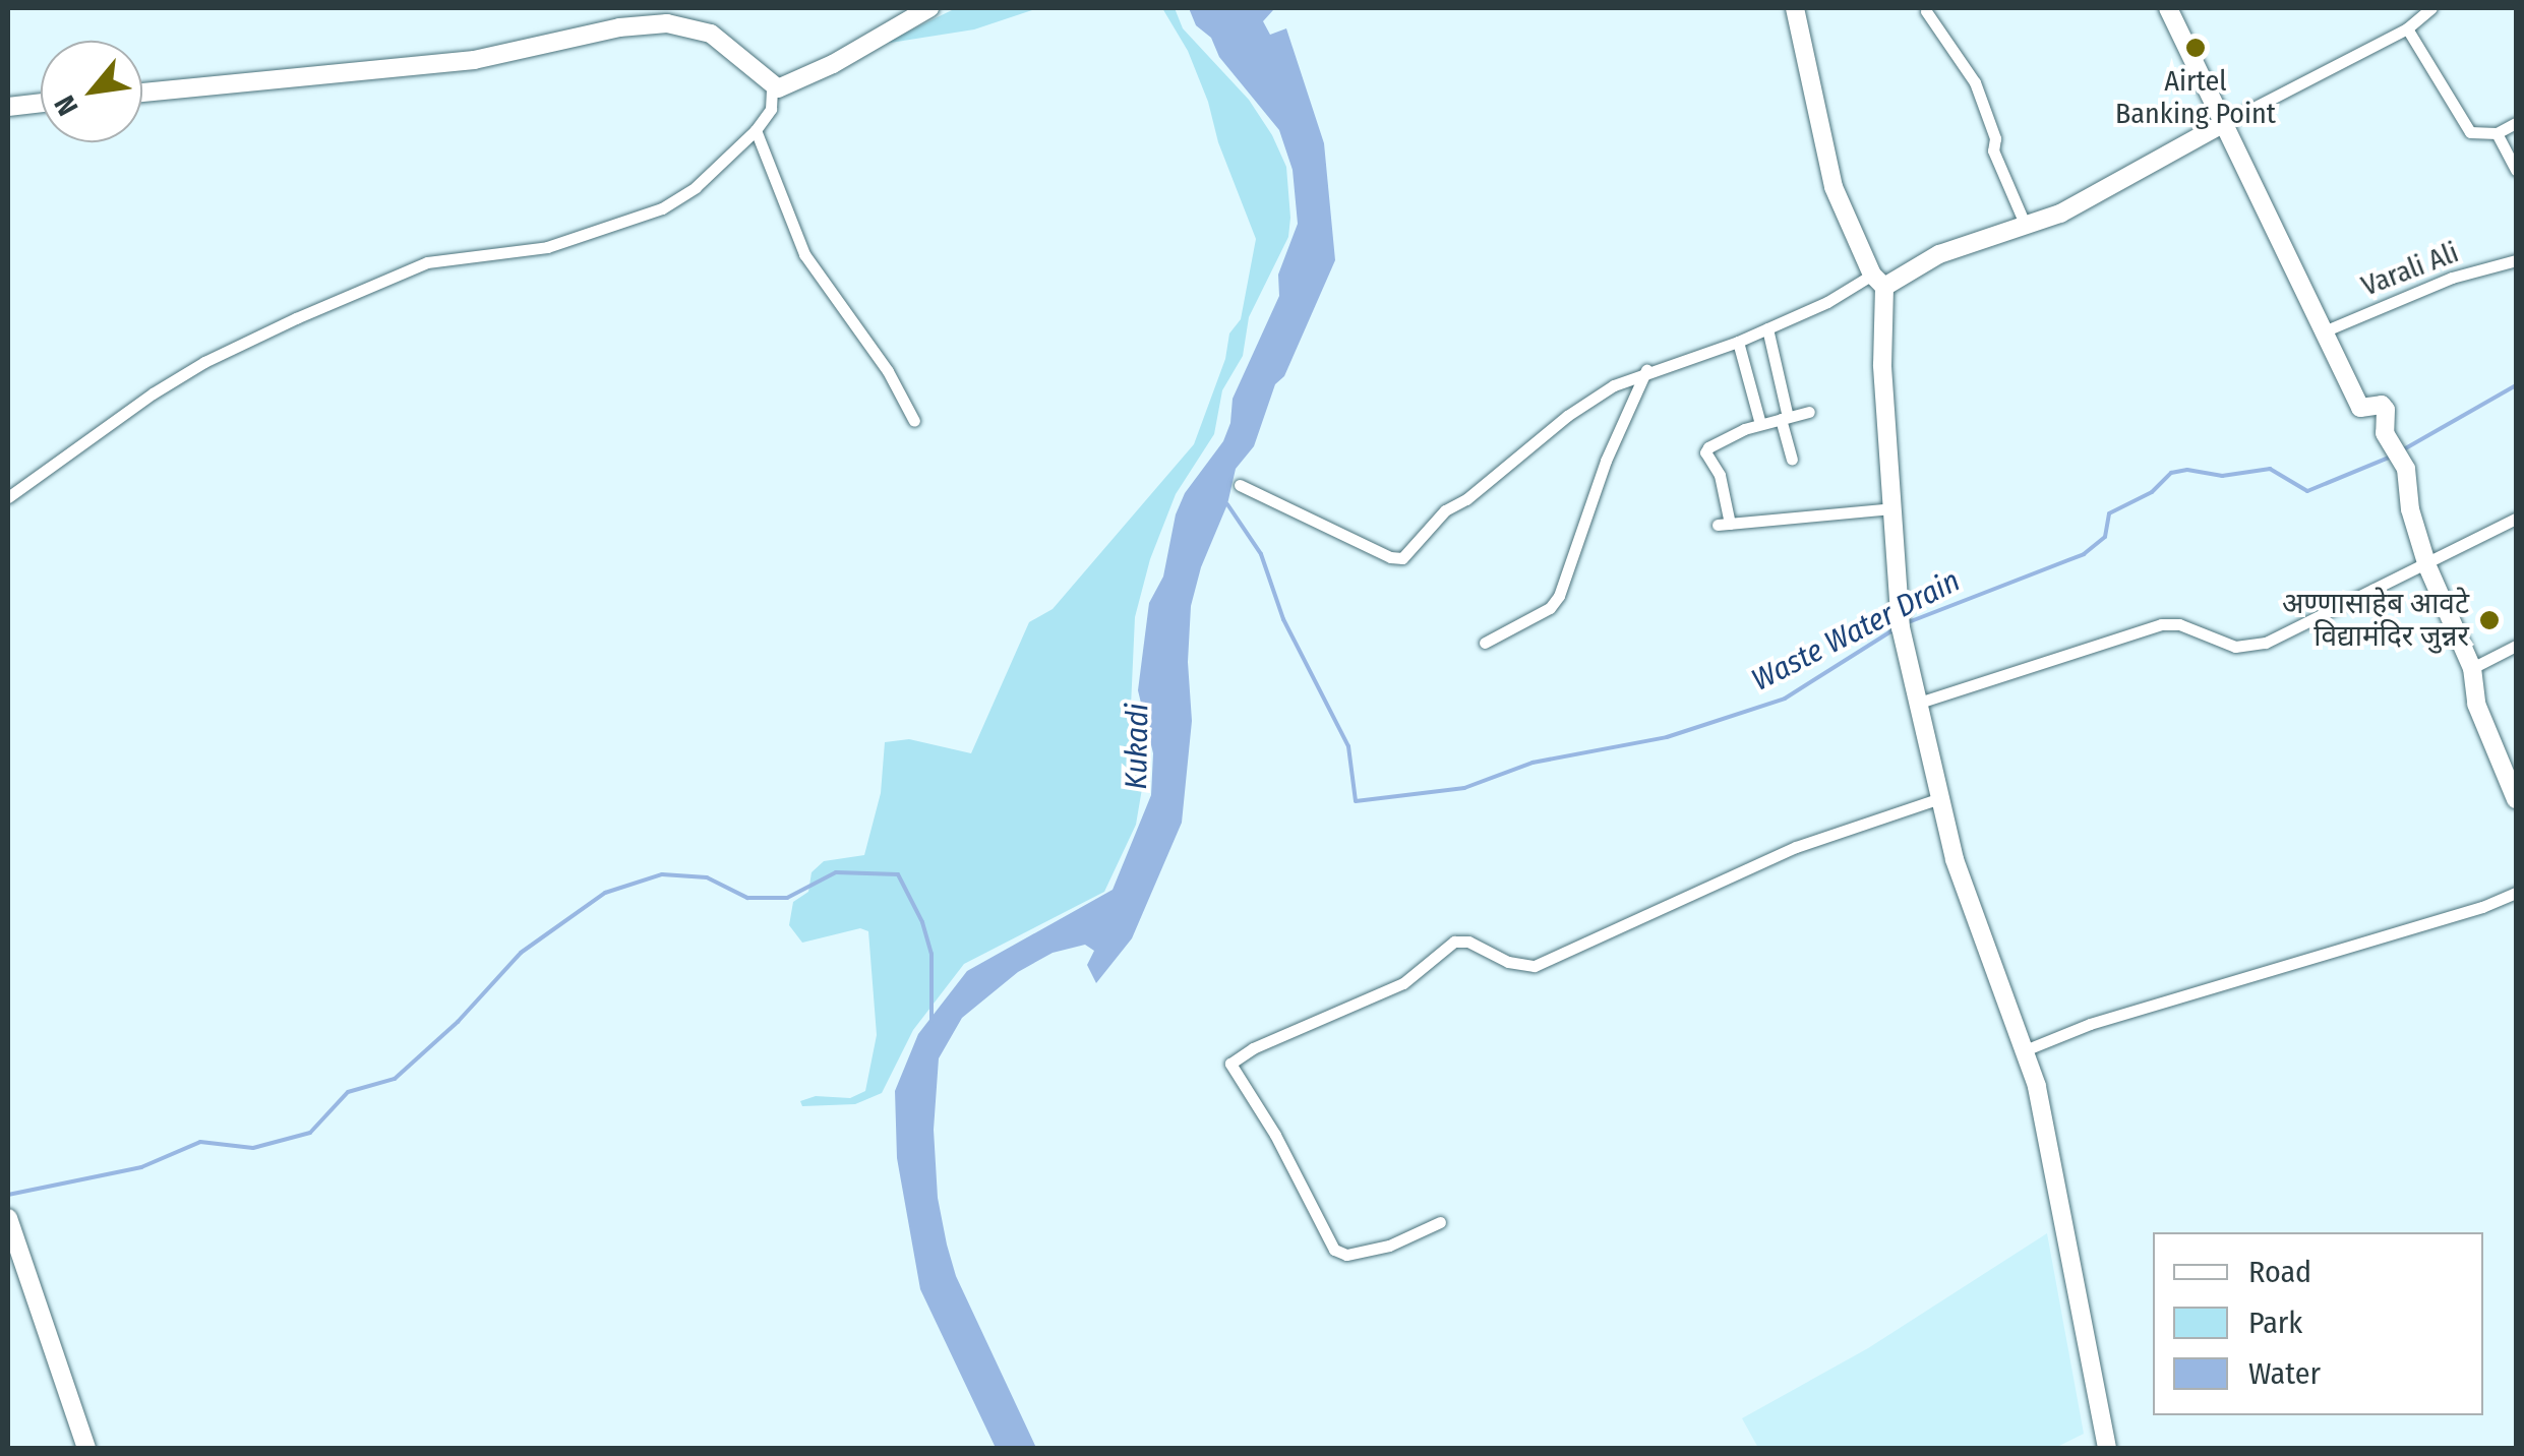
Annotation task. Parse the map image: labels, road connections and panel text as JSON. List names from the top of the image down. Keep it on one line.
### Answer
{"streets":{"street":["Varali Ali"]},"water":["Waste Water Drain","Kukadi"],"places":["Airtel Banking Point","अण्णासाहेब आवटे विद्यामंदिर जुन्नर"],"legend":["Road","Park","Water"],"north":"bottom left"}
